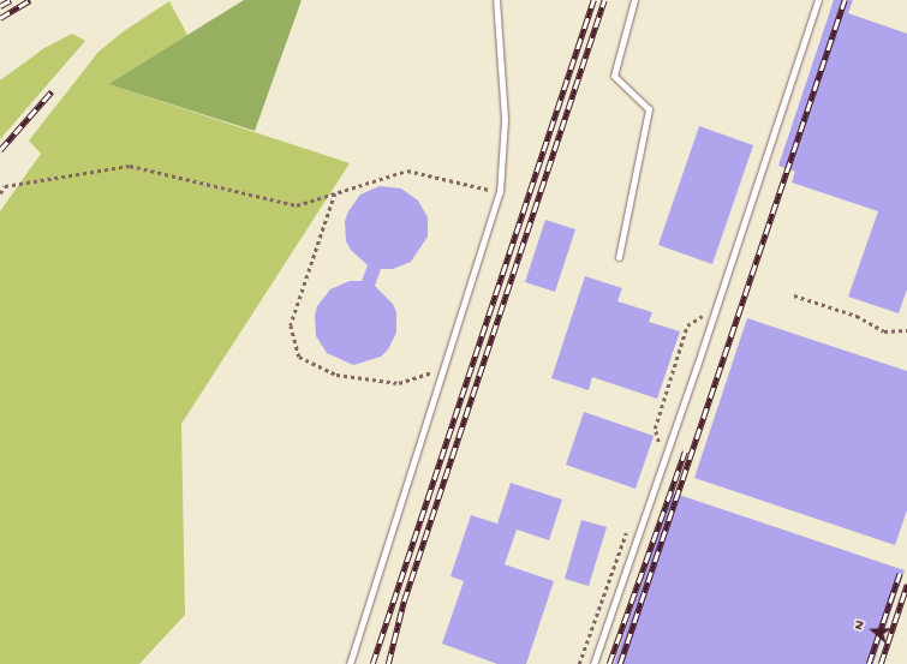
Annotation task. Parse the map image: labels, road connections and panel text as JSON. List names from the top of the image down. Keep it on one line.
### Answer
{"north":"left"}
